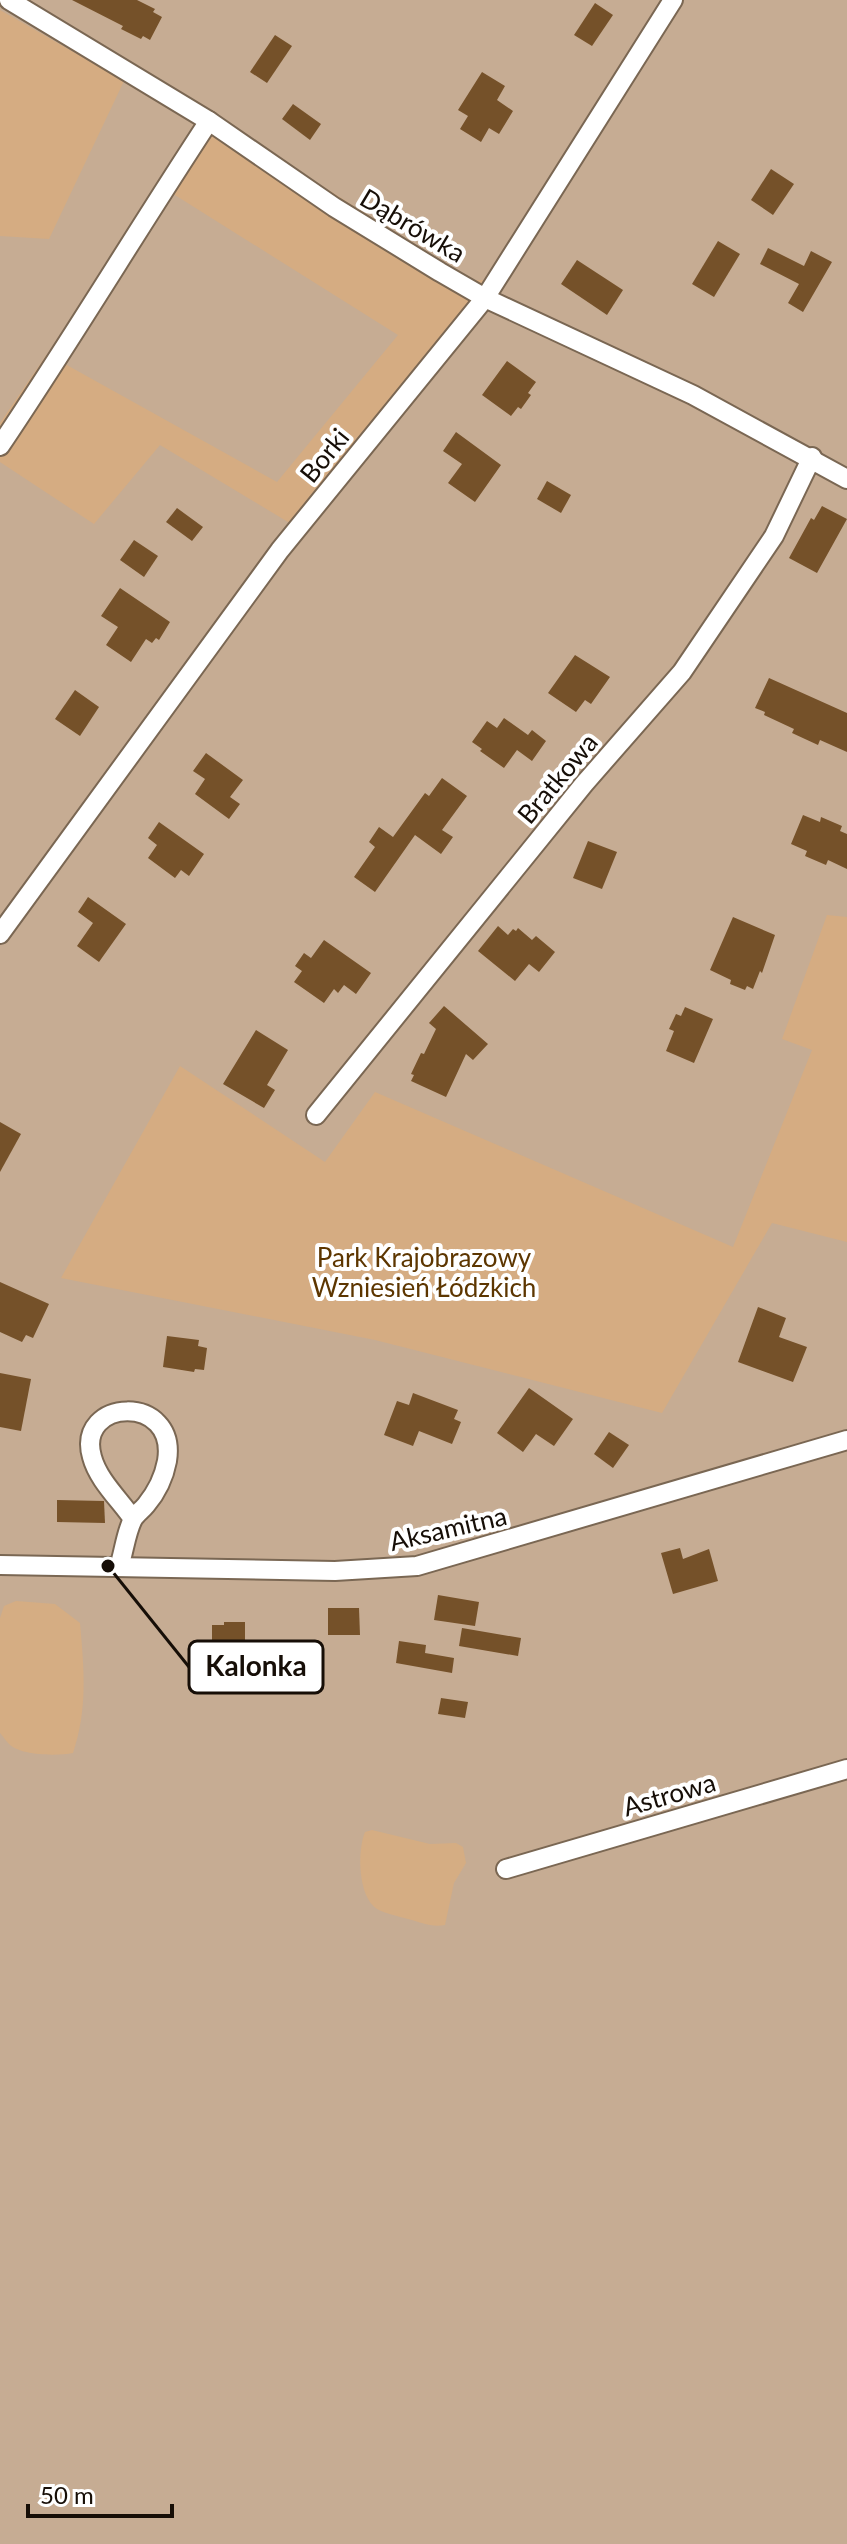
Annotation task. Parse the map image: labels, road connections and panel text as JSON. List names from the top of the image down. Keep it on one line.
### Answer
{"streets":{"street":["Dąbrówka","Borki","Bratkowa","Aksamitna","Astrowa"]},"crossings":[["Dąbrówka","Borki"],["Dąbrówka","Bratkowa"]],"parks":["Park Krajobrazowy Wzniesień Łódzkich"],"places":["Kalonka"],"scale_bar":"50 m"}
